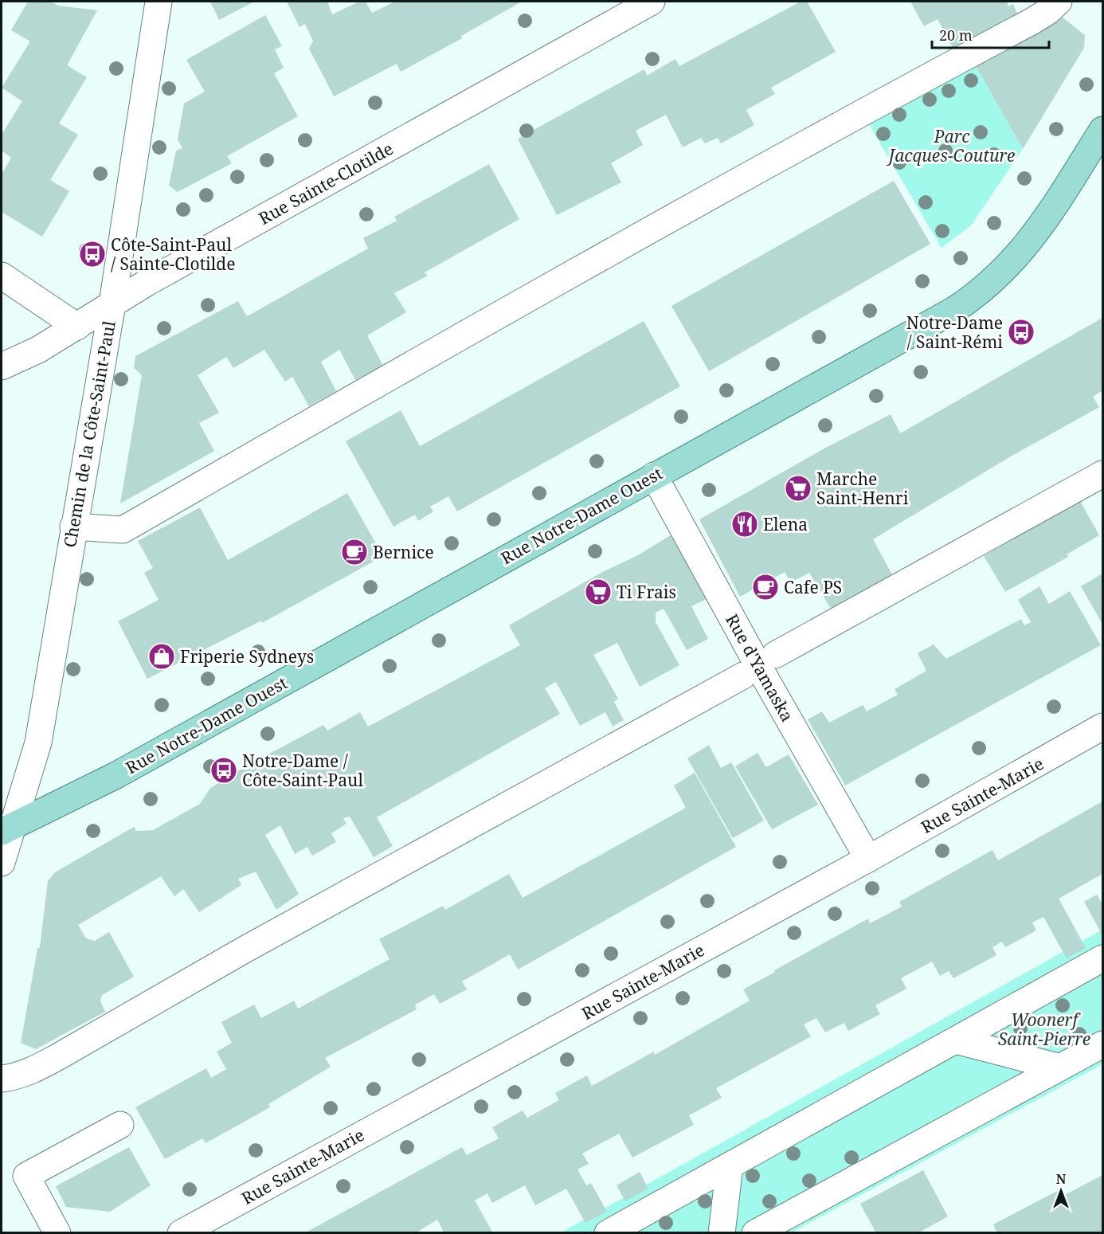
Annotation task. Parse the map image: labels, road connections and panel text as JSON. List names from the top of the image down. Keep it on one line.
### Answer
{"streets":{"main road":["Rue Notre-Dame Ouest"],"street":["Rue Sainte-Clotilde","Chemin de la Côte-Saint-Paul","Rue d'Yamaska","Rue Sainte-Marie"]},"crossings":[["Rue Sainte-Clotilde","Chemin de la Côte-Saint-Paul"],["Chemin de la Côte-Saint-Paul","Rue Notre-Dame Ouest"],["Rue Notre-Dame Ouest","Rue d'Yamaska"],["Rue d'Yamaska","Rue Sainte-Marie"]],"parks":["Parc Jacques-Couture","Woonerf Saint-Pierre"],"places":{"bus stop":["Côte-Saint-Paul / Sainte-Clotilde","Notre-Dame / Saint-Rémi","Notre-Dame / Côte-Saint-Paul"],"supermarket":["Marche Saint-Henri","Ti Frais"],"restaurant":["Elena"],"cafe":["Bernice","Cafe PS"],"shop":["Friperie Sydneys"]},"scale_bar":"20 m","north":"top"}
